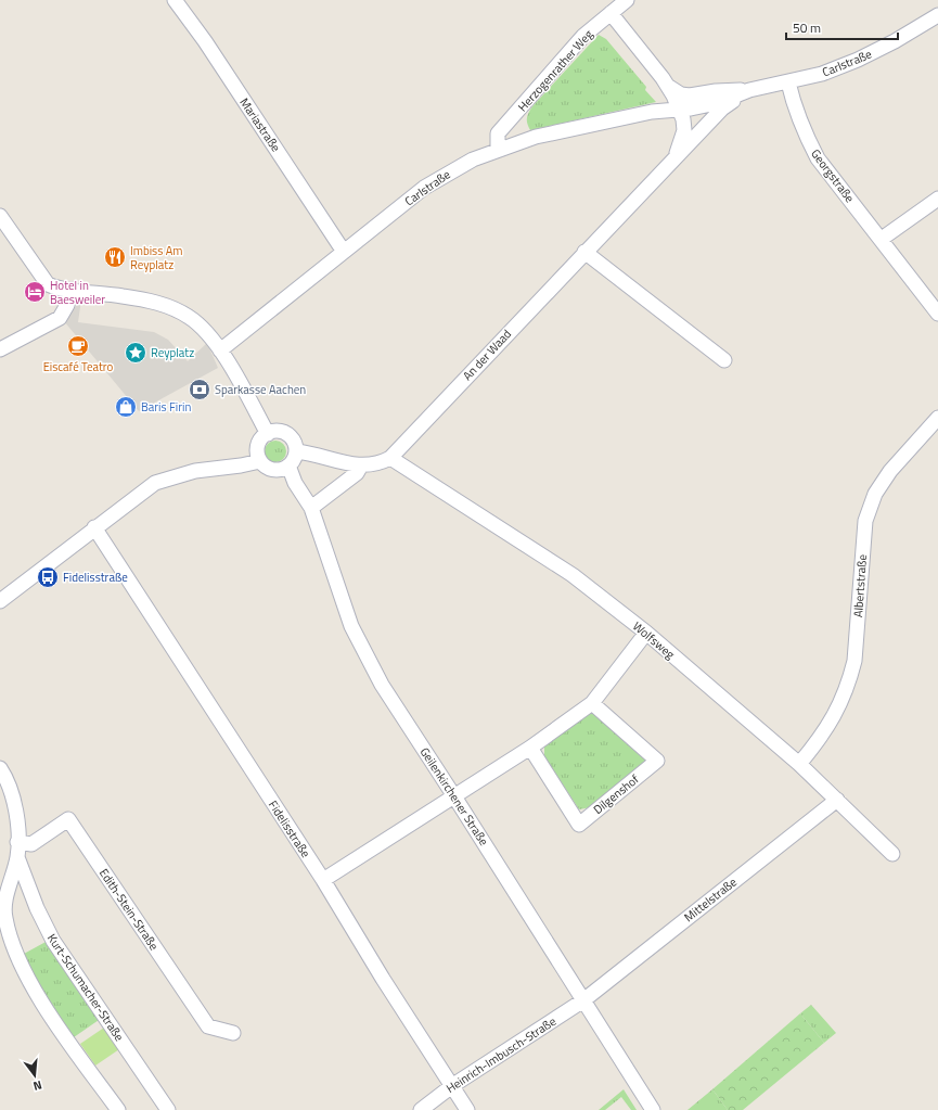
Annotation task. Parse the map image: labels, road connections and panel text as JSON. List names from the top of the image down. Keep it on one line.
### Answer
{"streets":{"street":["Carlstraße","Herzogenrather Weg","Mariastraße","Georgstraße","An der Waad","Albertstraße","Wolfsweg","Dilgenshof","Geilenkirchener Straße","Fidelisstraße","Mittelstraße","Edith-Stein-Straße","Kurt-Schumacher-Straße","Heinrich-Imbusch-Straße"]},"crossings":[["Carlstraße","Herzogenrather Weg"],["Carlstraße","Mariastraße"],["Carlstraße","Georgstraße"],["Carlstraße","An der Waad"],["An der Waad","Wolfsweg"],["Albertstraße","Wolfsweg"],["Wolfsweg","Mittelstraße"],["Geilenkirchener Straße","Mittelstraße"],["Geilenkirchener Straße","Heinrich-Imbusch-Straße"],["Fidelisstraße","Heinrich-Imbusch-Straße"],["Mittelstraße","Heinrich-Imbusch-Straße"],["Edith-Stein-Straße","Kurt-Schumacher-Straße"]],"places":{"restaurant":["Imbiss Am Reyplatz"],"hotel":["Hotel in Baesweiler"],"cafe":["Eiscafé Teatro"],"place":["Reyplatz"],"bank":["Sparkasse Aachen"],"shop":["Baris Firin"],"bus stop":["Fidelisstraße"]},"scale_bar":"50 m","north":"bottom"}
